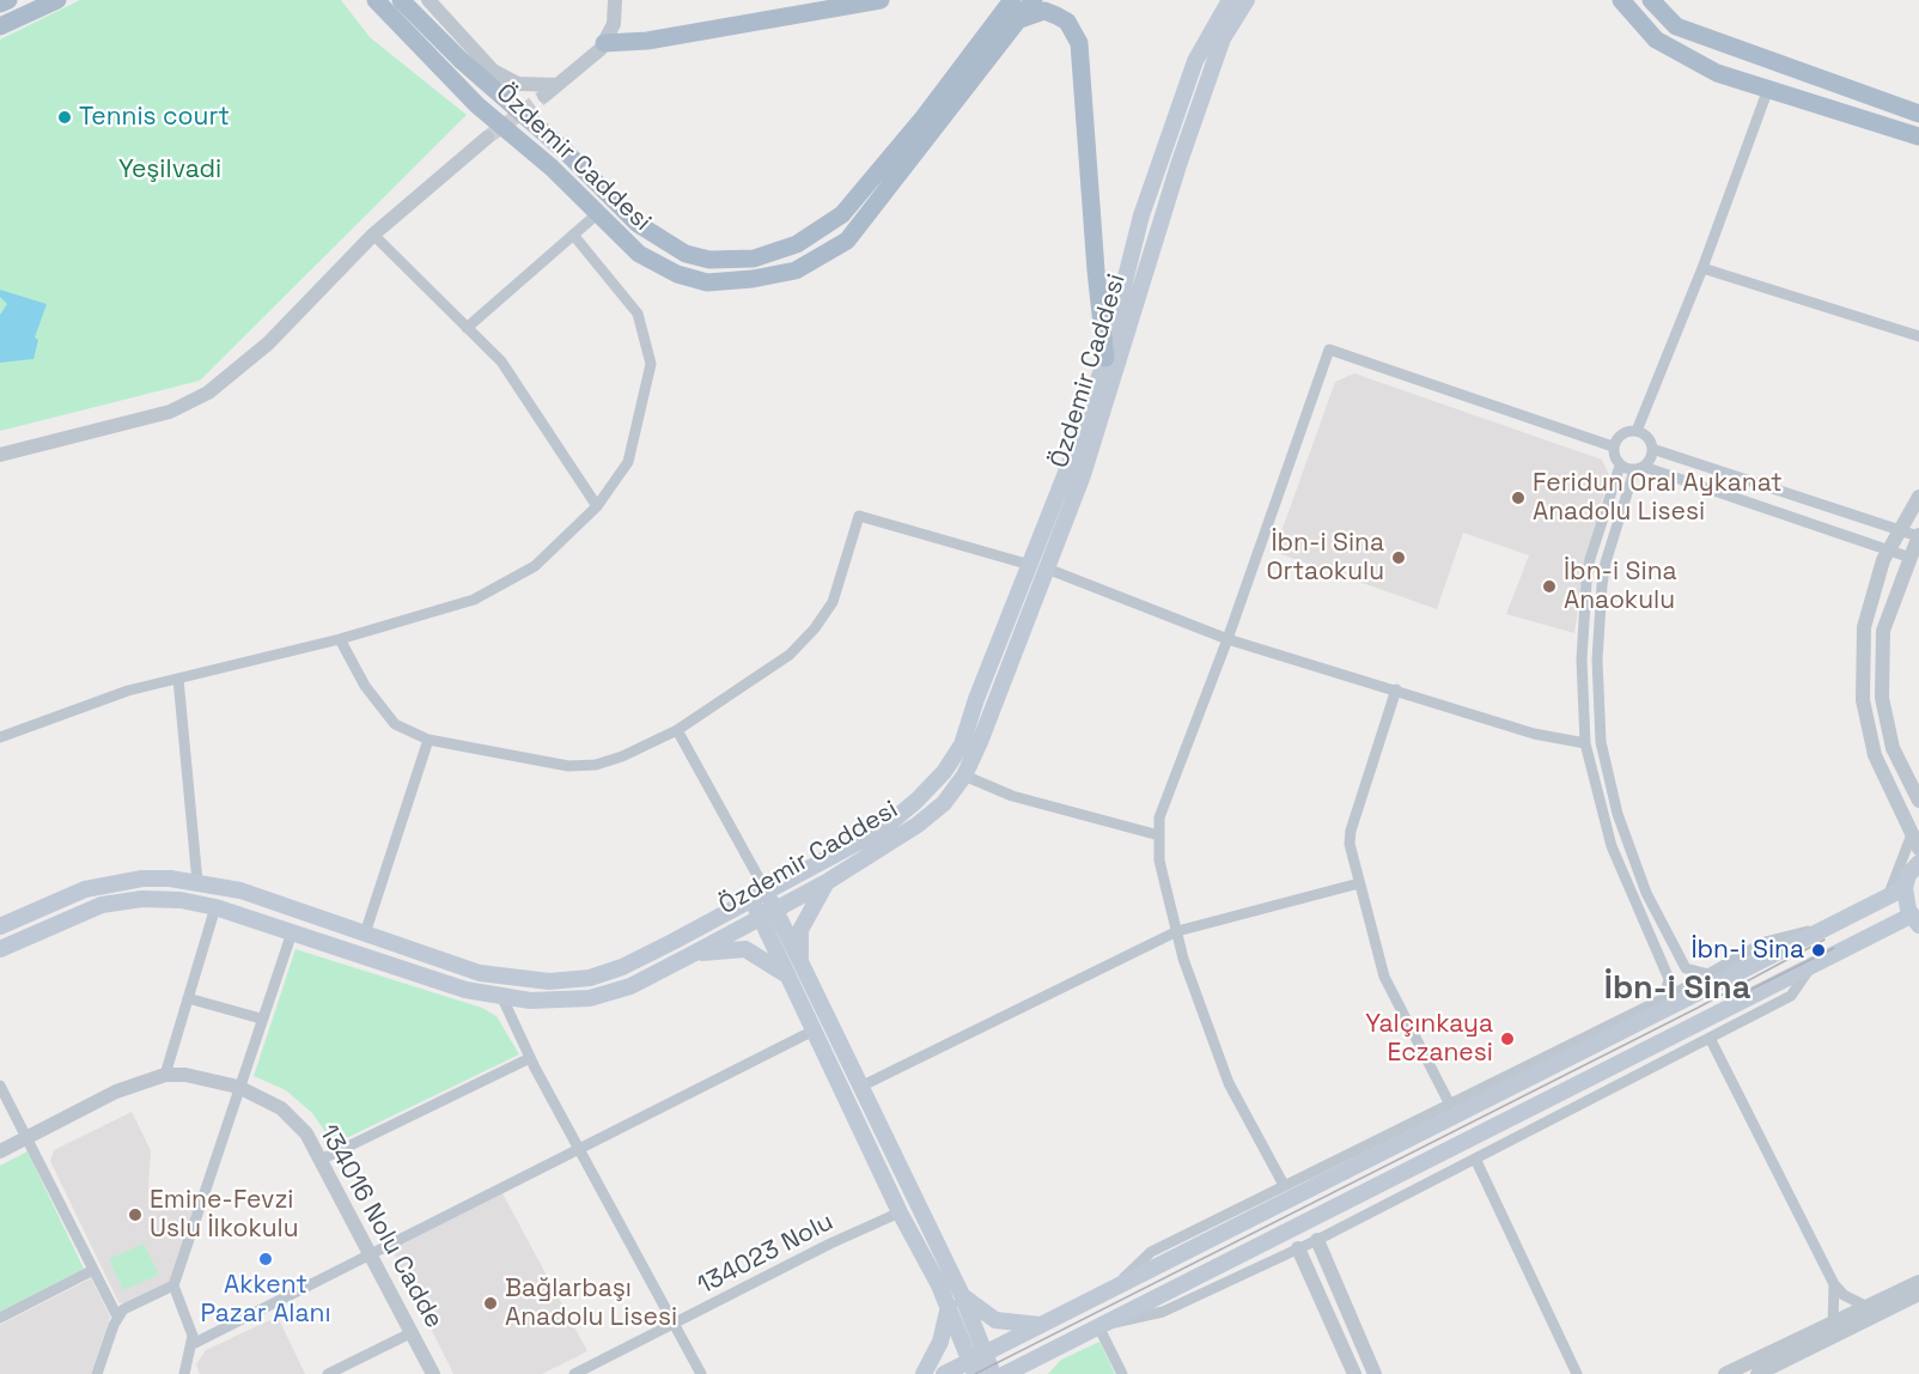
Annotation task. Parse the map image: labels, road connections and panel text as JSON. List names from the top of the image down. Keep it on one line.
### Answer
{"streets":{"main road":["Özdemir Caddesi"],"street":["134016 Nolu Cadde","134023 Nolu"]},"districts":["İbn-i Sina"],"parks":["Yeşilvadi"],"places":["Tennis court","Feridun Oral Aykanat Anadolu Lisesi","İbn-i Sina Ortaokulu","İbn-i Sina Anaokulu","İbn-i Sina","Yalçınkaya Eczanesi","Emine-Fevzi Uslu İlkokulu","Akkent Pazar Alanı","Bağlarbaşı Anadolu Lisesi"]}
